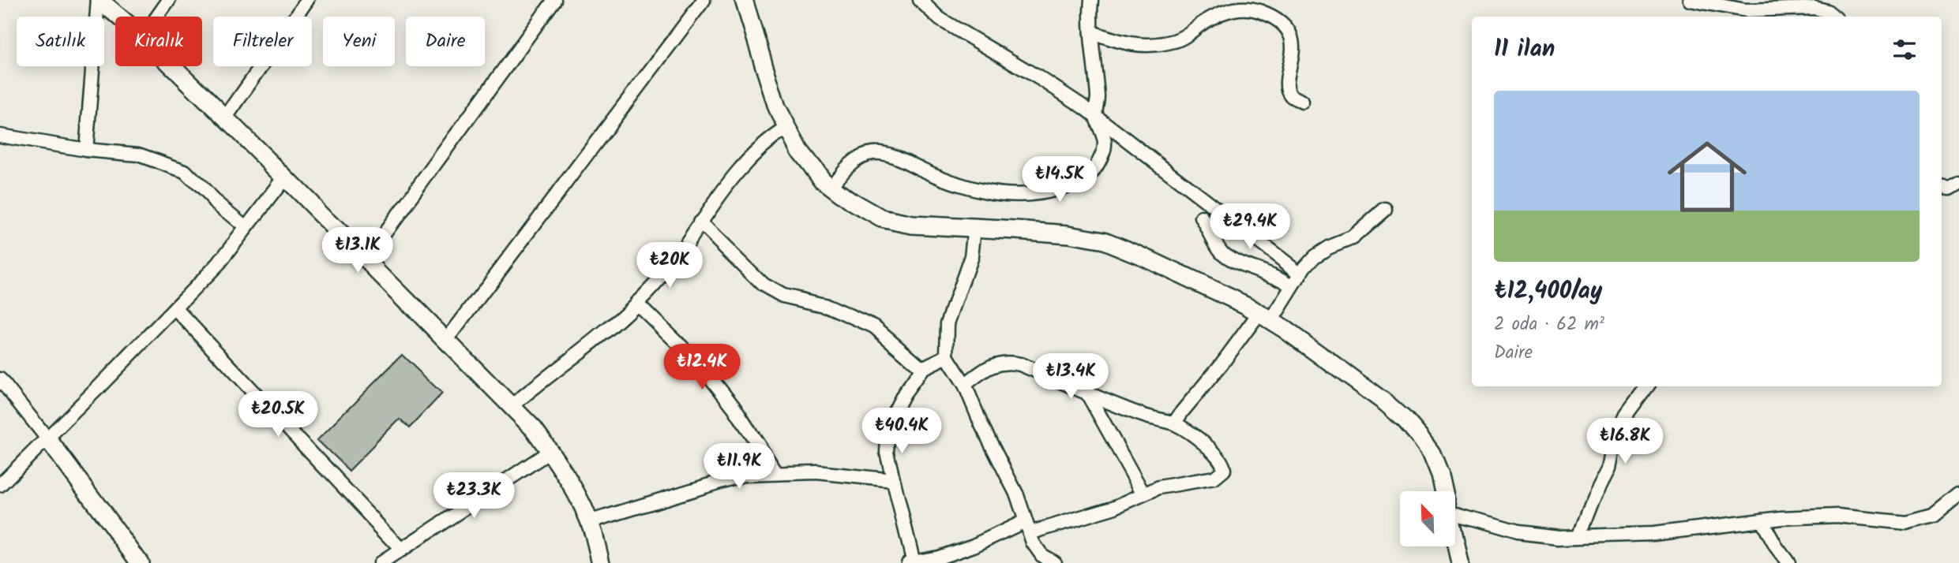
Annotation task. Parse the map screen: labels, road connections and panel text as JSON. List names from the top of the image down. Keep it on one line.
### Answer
{"north":"top left","page":{"chip":["Satılık","Kiralık","Filtreler","Yeni","Daire"],"heading":"11 ilan","list":[{"name":"₺12,400/ay","note":"2 oda · 62 m² · Daire"}],"price":["₺14.5K","₺29.4K","₺13.1K","₺20K","₺12.4K","₺13.4K","₺20.5K","₺40.4K","₺16.8K","₺11.9K","₺23.3K"]}}
